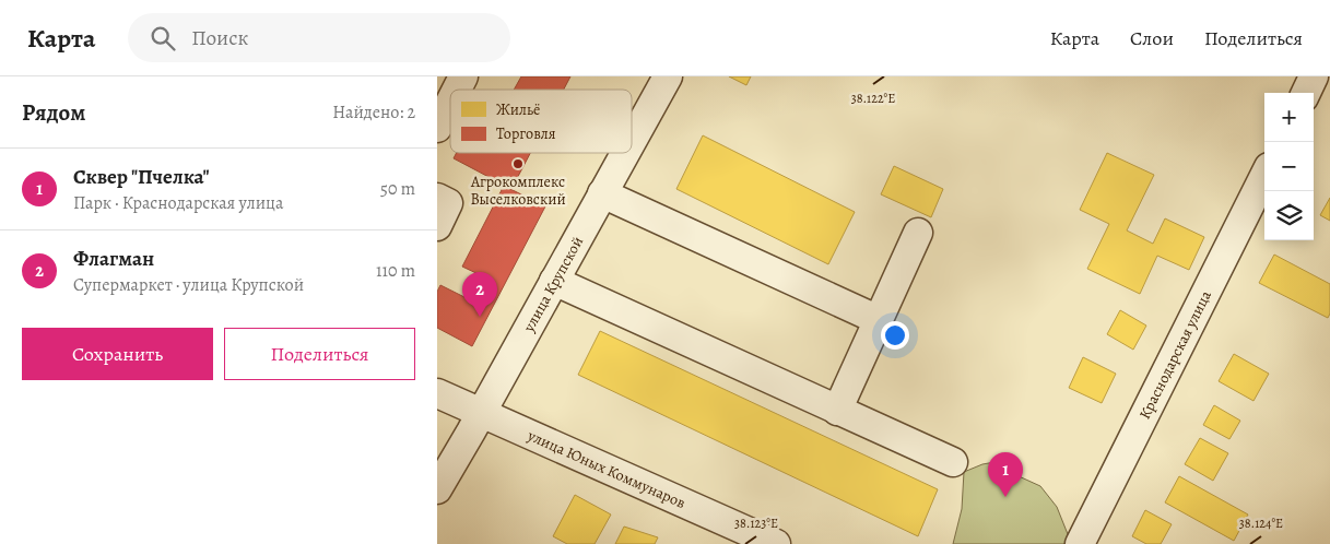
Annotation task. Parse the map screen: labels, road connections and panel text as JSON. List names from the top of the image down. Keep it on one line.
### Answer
{"streets":{"street":["улица Крупской","Краснодарская улица","улица Юных Коммунаров"]},"crossings":[["улица Крупской","улица Юных Коммунаров"]],"places":["Агрокомплекс Выселковский"],"legend":["Жильё","Торговля"],"page":{"header":"Карта","search":"Поиск","nav":["Карта","Слои","Поделиться"],"heading":["Рядом","Найдено: 2"],"map_buttons":["+","−"],"list":[{"mark":"1","name":"Сквер \"Пчелка\"","note":"Парк · Краснодарская улица","value":"50 m"},{"mark":"2","name":"Флагман","note":"Супермаркет · улица Крупской","value":"110 m"}],"pins":["2","1"],"buttons":["Сохранить","Поделиться"]},"coordinates":["38.122°E","38.123°E","38.124°E"]}
